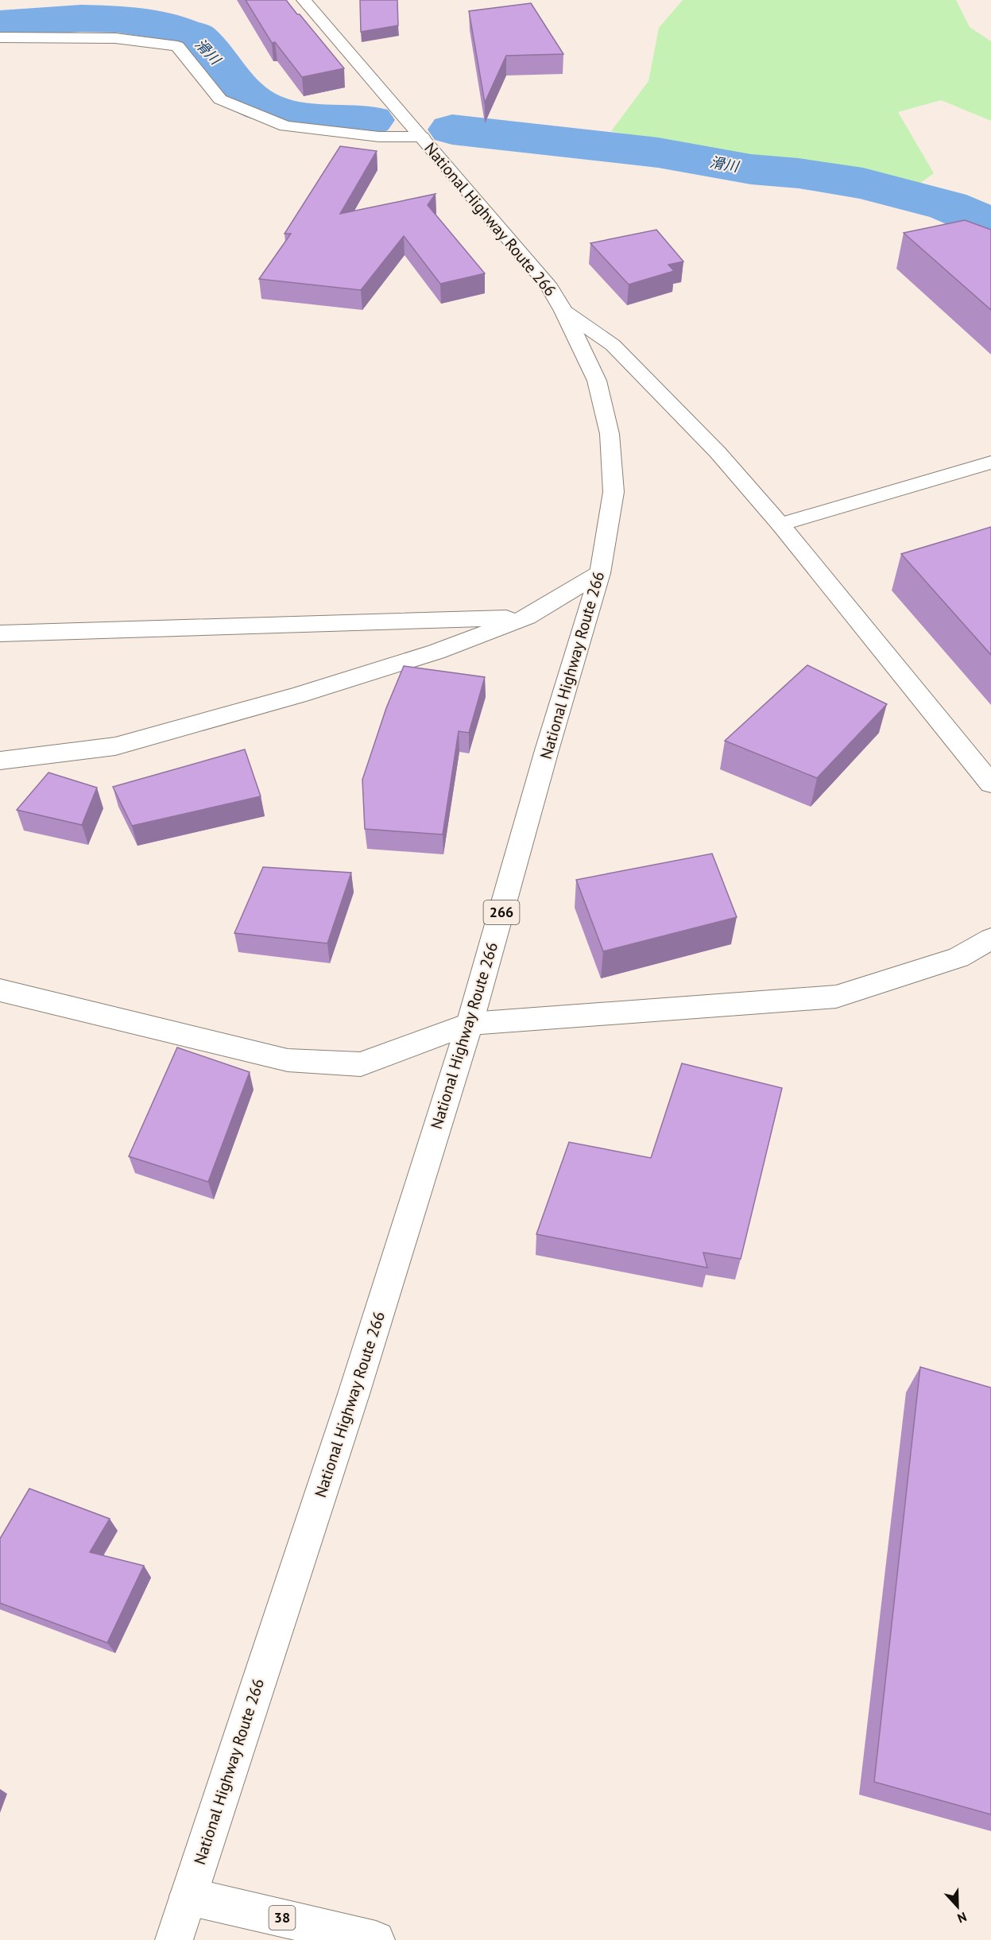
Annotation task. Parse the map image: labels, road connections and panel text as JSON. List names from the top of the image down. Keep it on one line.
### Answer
{"streets":{"main road":["National Highway Route 266","266","38"]},"crossings":[["National Highway Route 266","266"],["National Highway Route 266","38"],["266","38"]],"water":["滑川"],"north":"bottom"}
